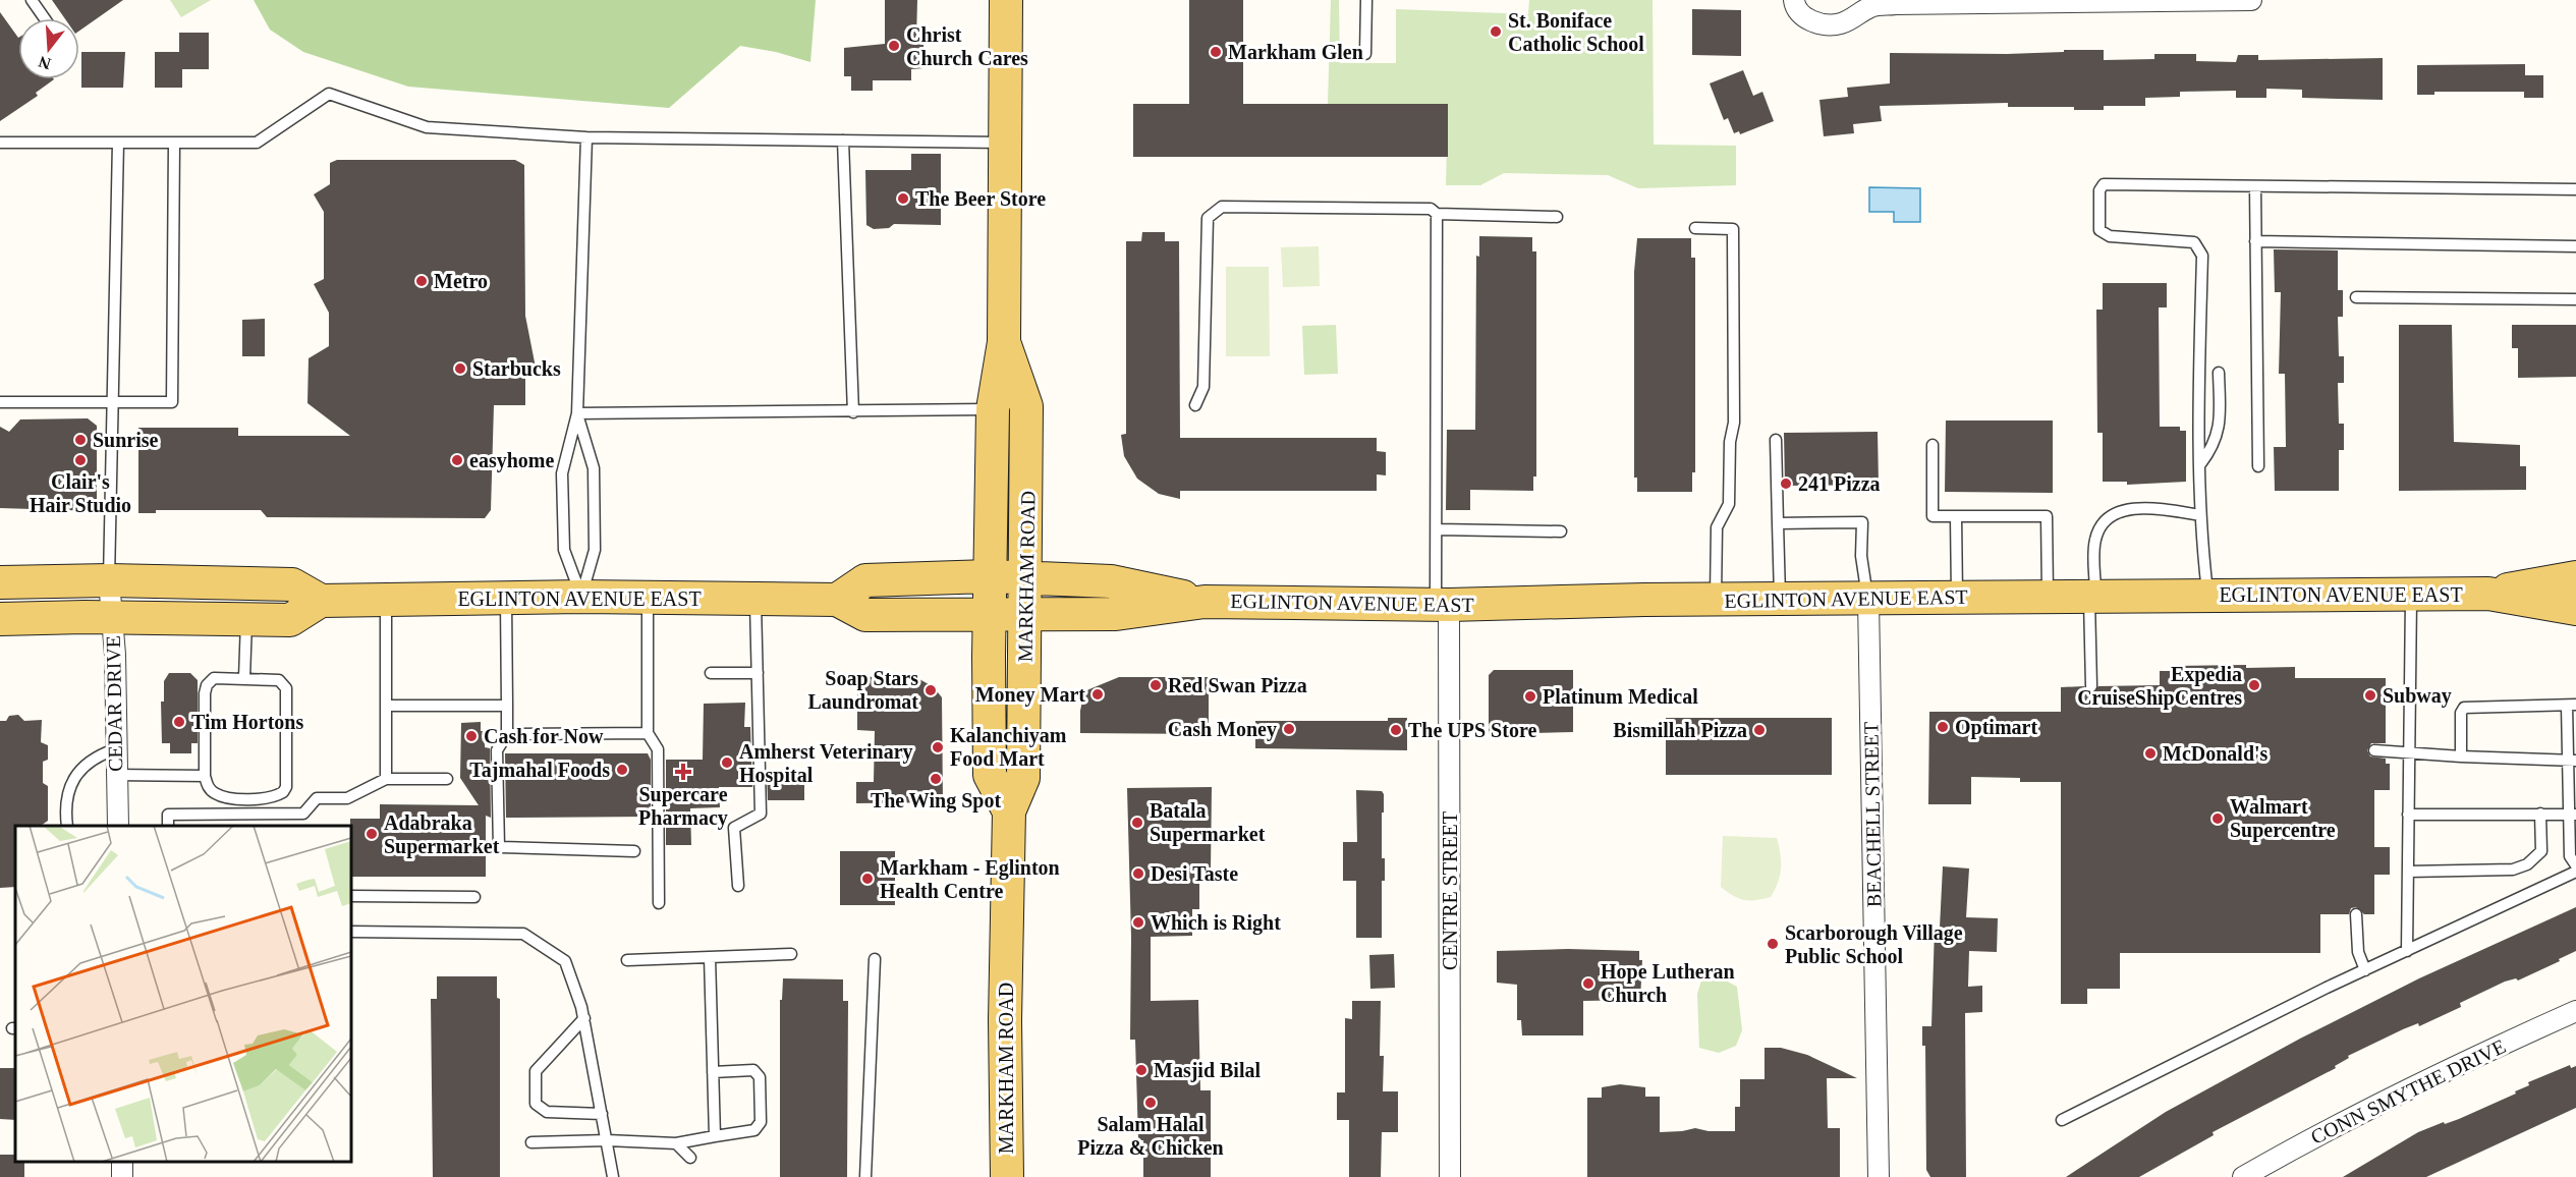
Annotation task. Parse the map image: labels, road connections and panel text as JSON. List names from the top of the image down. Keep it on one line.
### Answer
{"streets":{"main road":["MARKHAM ROAD","EGLINTON AVENUE EAST"],"street":["CEDAR DRIVE","BEACHELL STREET","CENTRE STREET","CONN SMYTHE DRIVE"]},"crossings":[["MARKHAM ROAD","EGLINTON AVENUE EAST"],["EGLINTON AVENUE EAST","BEACHELL STREET"],["EGLINTON AVENUE EAST","CENTRE STREET"]],"places":{"other":["St. Boniface Catholic School","Christ Church Cares","Markham Glen","The Beer Store","Metro","Starbucks","Sunrise","Clair's Hair Studio","easyhome","241 Pizza","Red Swan Pizza","Expedia CruiseShipCentres","Soap Stars Laundromat","Money Mart","Subway","Platinum Medical","Tim Hortons","Optimart","Cash Money","The UPS Store","Bismillah Pizza","Cash for Now","Kalanchiyam Food Mart","McDonald's","Amherst Veterinary Hospital","Tajmahal Foods","The Wing Spot","Walmart Supercentre","Batala Supermarket","Adabraka Supermarket","Desi Taste","Markham - Eglinton Health Centre","Which is Right","Scarborough Village Public School","Hope Lutheran Church","Masjid Bilal","Salam Halal Pizza & Chicken"],"health":["Supercare Pharmacy"]},"north":"bottom"}
